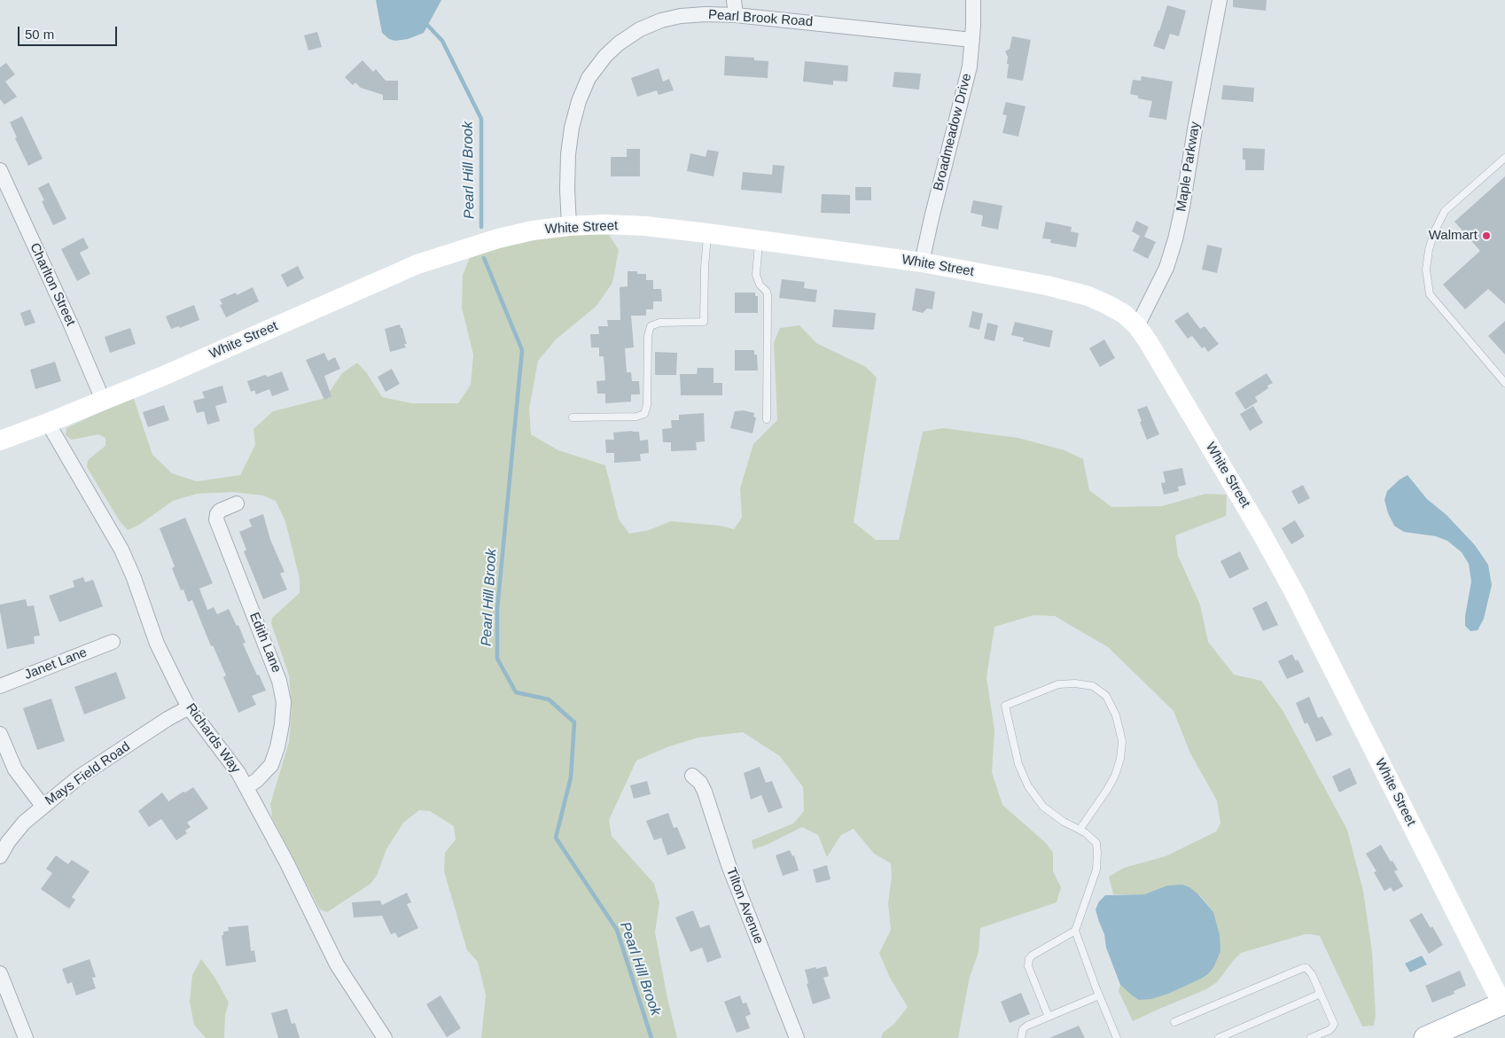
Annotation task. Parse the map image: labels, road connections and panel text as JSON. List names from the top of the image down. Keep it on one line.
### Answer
{"streets":{"street":["Pearl Brook Road","Broadmeadow Drive","Maple Parkway","White Street","Charlton Street","Edith Lane","Janet Lane","Richards Way","Mays Field Road","Tilton Avenue"]},"crossings":[["Pearl Brook Road","Broadmeadow Drive"],["Pearl Brook Road","White Street"],["Broadmeadow Drive","White Street"],["Maple Parkway","White Street"],["White Street","Charlton Street"],["White Street","Richards Way"],["Edith Lane","Richards Way"],["Richards Way","Mays Field Road"]],"water":["Pearl Hill Brook"],"places":["Walmart"],"scale_bar":"50 m"}
